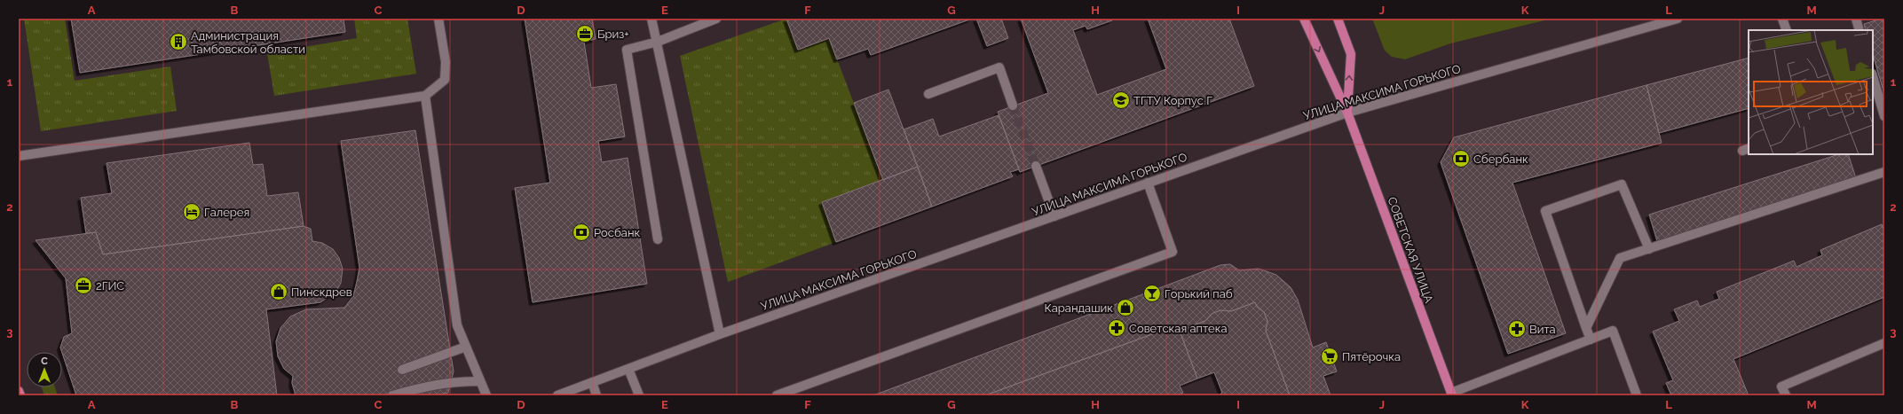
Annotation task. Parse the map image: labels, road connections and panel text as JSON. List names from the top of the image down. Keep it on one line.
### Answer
{"streets":{"main road":["СОВЕТСКАЯ УЛИЦА"],"street":["УЛИЦА МАКСИМА ГОРЬКОГО"]},"crossings":[["УЛИЦА МАКСИМА ГОРЬКОГО","СОВЕТСКАЯ УЛИЦА"]],"places":{"office":["Бриз+","2ГИС"],"building":["Администрация Тамбовской области"],"school or university":["ТГТУ Корпус Г"],"bank":["Сбербанк","Росбанк"],"hotel":["Галерея"],"shop":["Пинскдрев","Карандашик"],"bar":["Горький паб"],"pharmacy":["Советская аптека","Вита"],"supermarket":["Пятёрочка"]},"north":"top","grid":{"columns":["A","B","C","D","E","F","G","H","I","J","K","L","M"],"rows":["1","2","3"]}}
